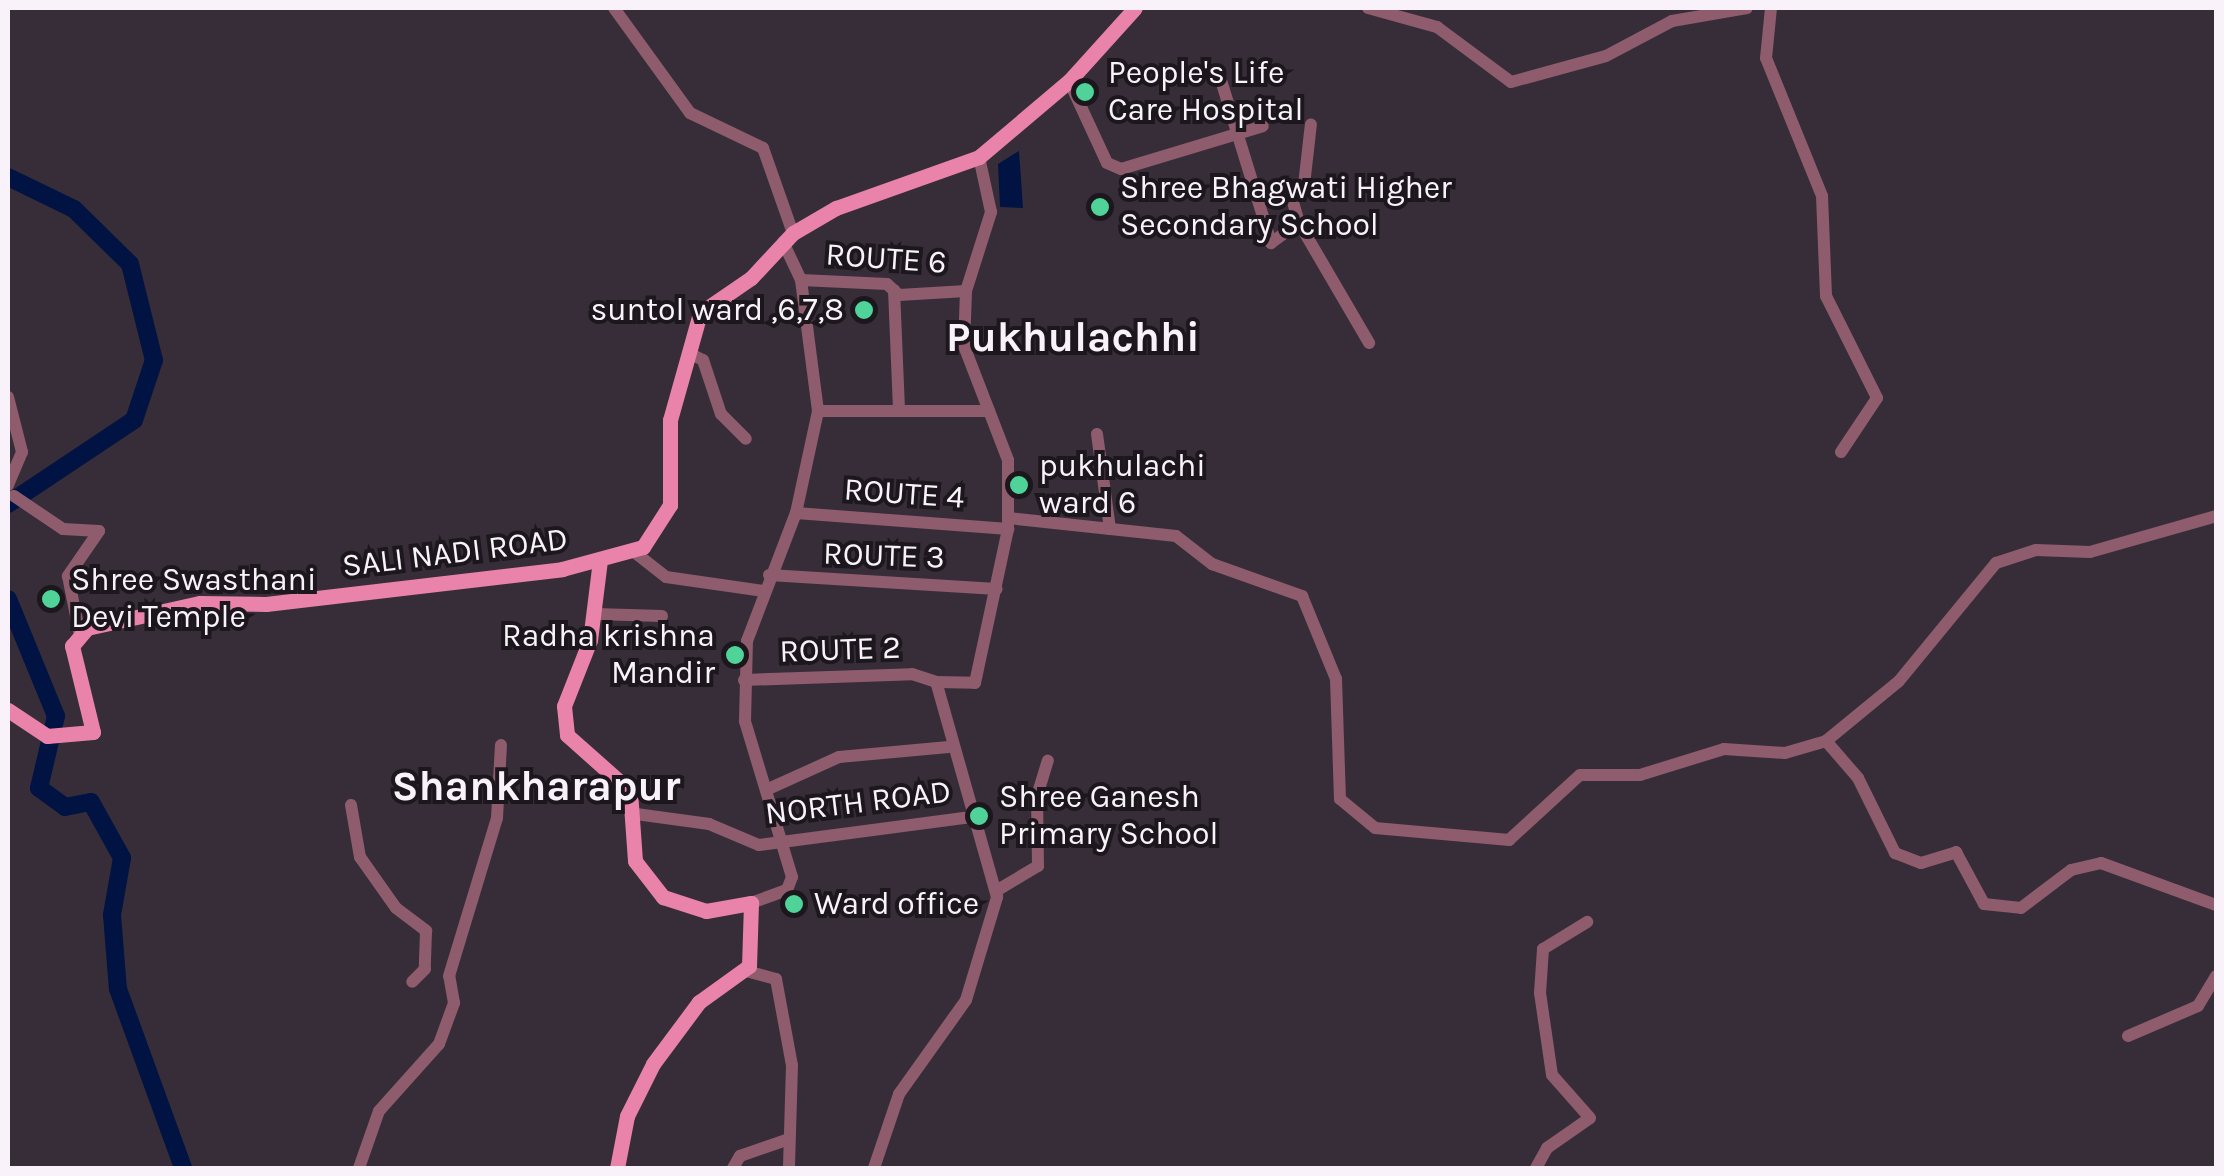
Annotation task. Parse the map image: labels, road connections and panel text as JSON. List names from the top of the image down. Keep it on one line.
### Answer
{"streets":{"main road":["SALI NADI ROAD"],"street":["ROUTE 6","ROUTE 4","ROUTE 3","ROUTE 2","NORTH ROAD"]},"crossings":[["SALI NADI ROAD","NORTH ROAD"]],"districts":["Pukhulachhi","Shankharapur"],"places":["People's Life Care Hospital","Shree Bhagwati Higher Secondary School","suntol ward ,6,7,8","pukhulachi ward 6","Shree Swasthani Devi Temple","Radha krishna Mandir","Shree Ganesh Primary School","Ward office"]}
